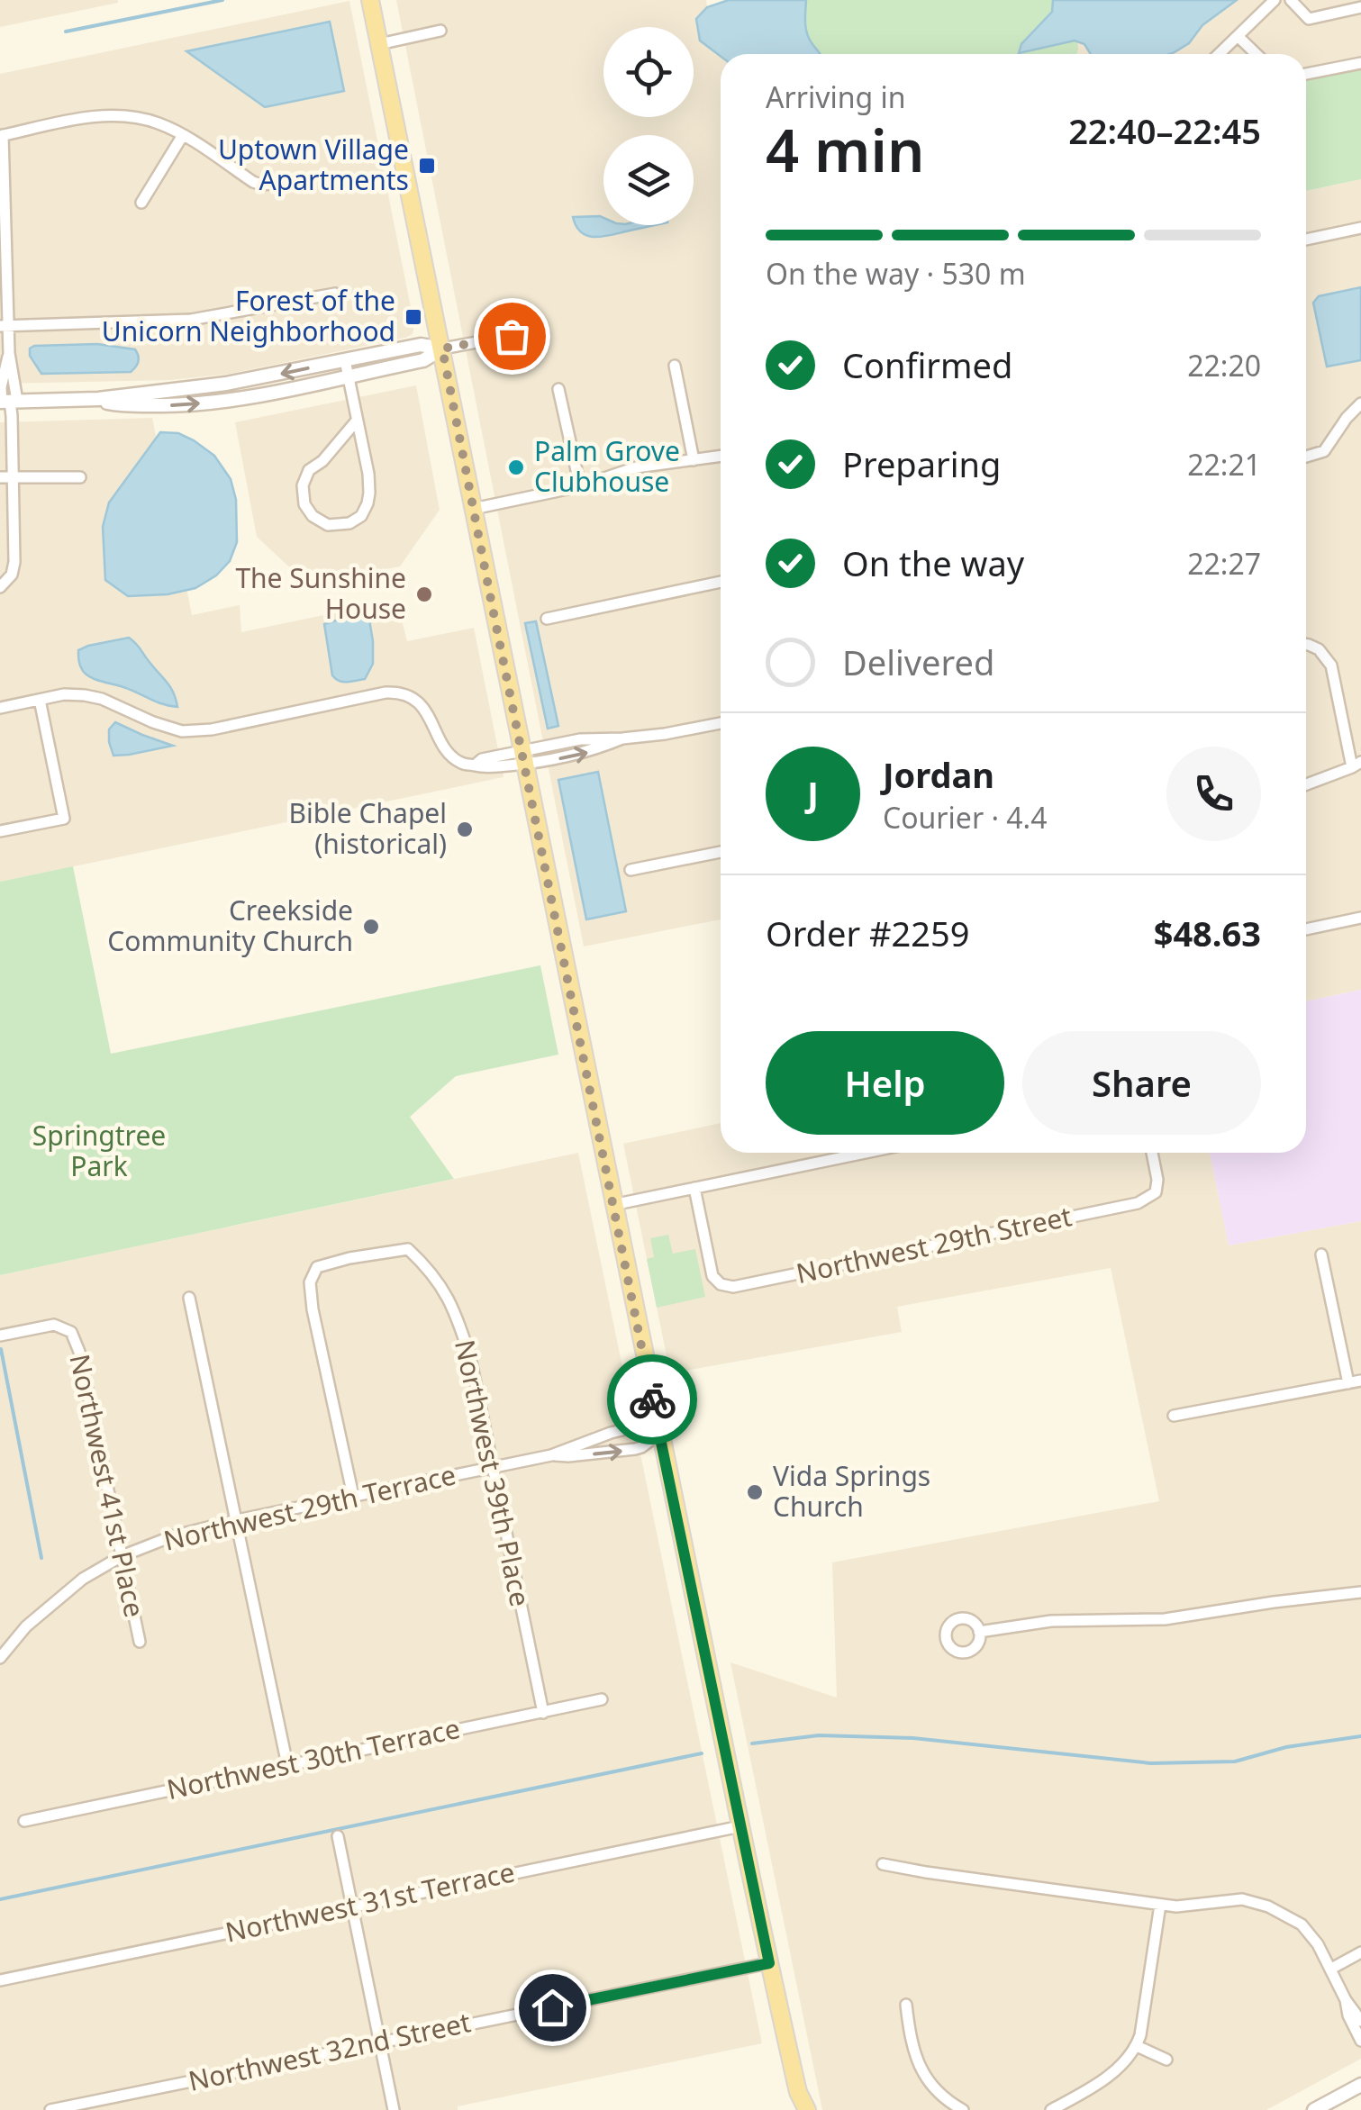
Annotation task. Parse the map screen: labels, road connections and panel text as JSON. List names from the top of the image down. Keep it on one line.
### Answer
{"streets":{"street":["Northwest 29th Street","Northwest 39th Place","Northwest 41st Place","Northwest 29th Terrace","Northwest 30th Terrace","Northwest 31st Terrace","Northwest 32nd Street"]},"crossings":[["Northwest 39th Place","Northwest 29th Terrace"],["Northwest 39th Place","Northwest 30th Terrace"],["Northwest 41st Place","Northwest 29th Terrace"]],"parks":["Springtree Park"],"places":{"transit":["Uptown Village Apartments","Forest of the Unicorn Neighborhood"],"other":["Palm Grove Clubhouse","The Sunshine House","Bible Chapel (historical)","Creekside Community Church","Vida Springs Church"]},"page":{"heading":["4 min","Arriving in","22:40–22:45"],"panel":["Jordan","Courier · 4.4","Order #2259","$48.63"],"bar":"On the way · 530 m","list":[["Confirmed","22:20"],["Preparing","22:21"],["On the way","22:27"],"Delivered"],"round":"J","buttons":["Help","Share"]}}
